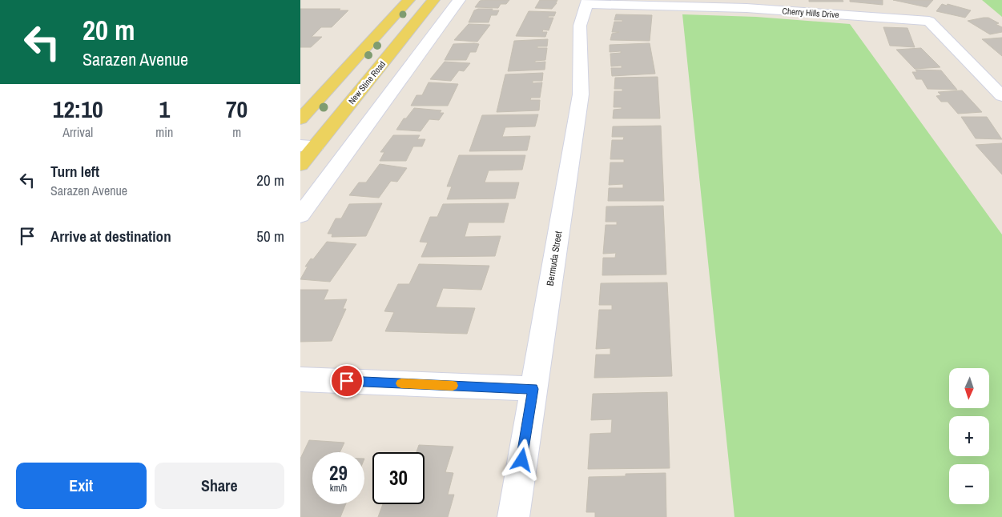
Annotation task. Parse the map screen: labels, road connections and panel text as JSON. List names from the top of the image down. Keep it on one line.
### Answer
{"streets":{"main road":["New Stine Road"],"street":["Cherry Hills Drive","Bermuda Street"]},"crossings":[["Cherry Hills Drive","Bermuda Street"]],"north":"bottom","page":{"turn":["20 m","Sarazen Avenue"],"eta":["12:10","Arrival","1","min","70","m"],"list":[{"name":"Turn left","note":"Sarazen Avenue","value":"20 m"},{"name":"Arrive at destination","value":"50 m"}],"map_buttons":["+","−"],"speed":"29 km/h","limit":"30","buttons":["Exit","Share"]}}
